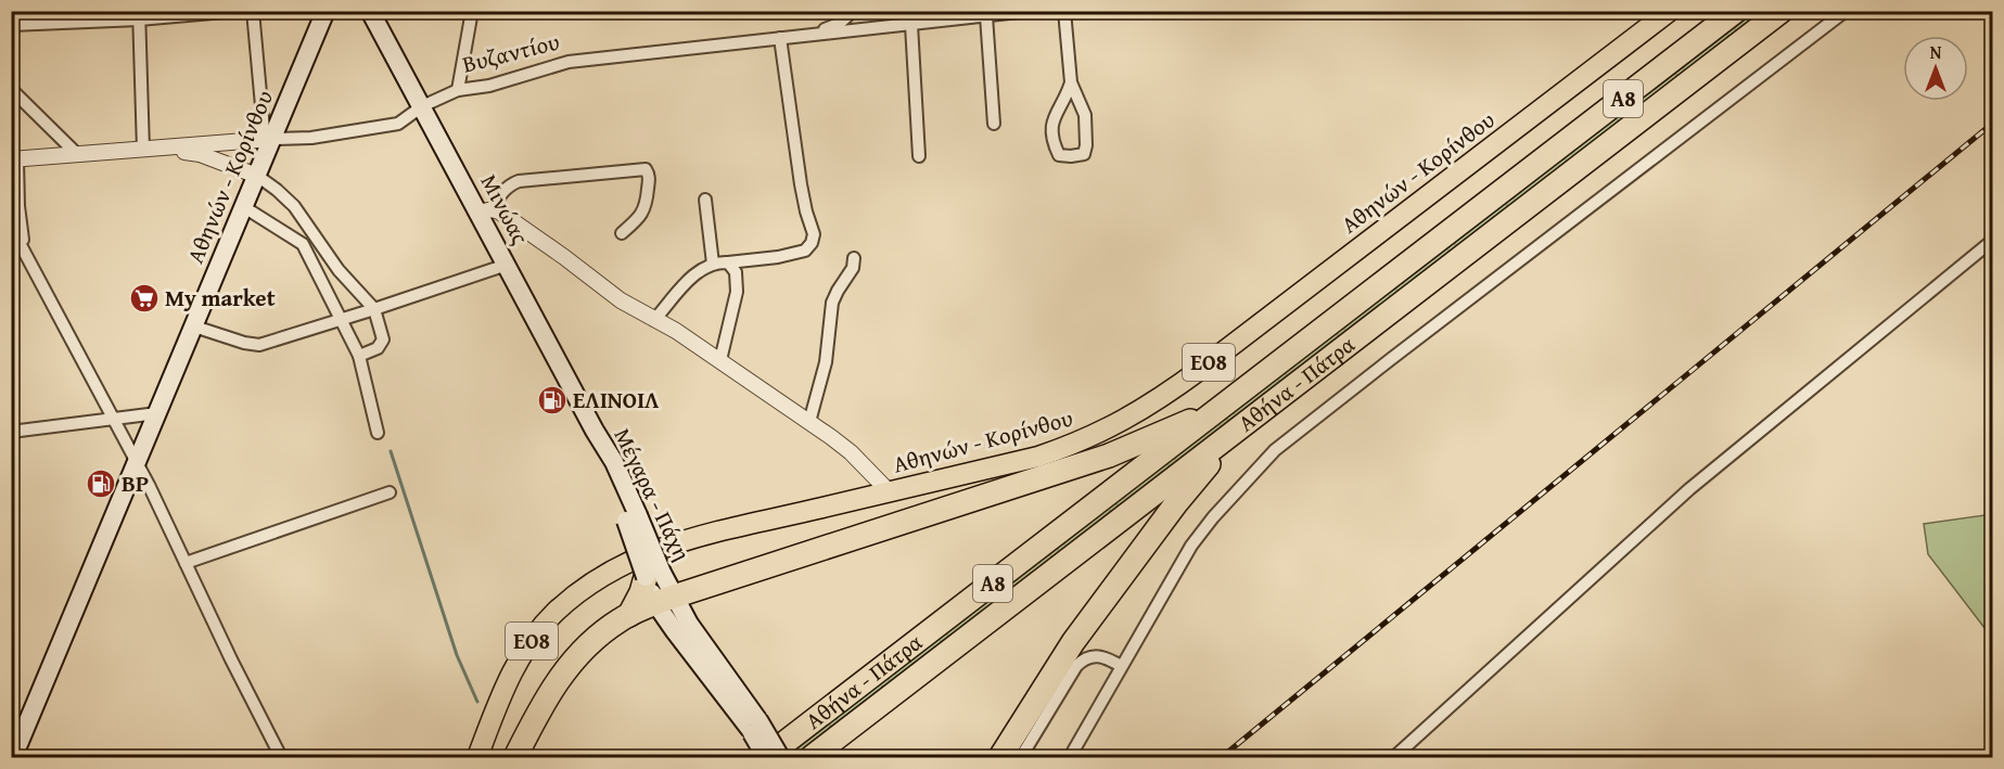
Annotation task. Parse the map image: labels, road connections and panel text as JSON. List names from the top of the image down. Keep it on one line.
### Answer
{"streets":{"highway":["Α8","Αθήνα - Πάτρα"],"main road":["Αθηνών - Κορίνθου","Μινώας","ΕΟ8","Μέγαρα - Πάχη"],"street":["Βυζαντίου"]},"crossings":[["Βυζαντίου","Αθηνών - Κορίνθου"],["Βυζαντίου","Μινώας"],["Μινώας","Μέγαρα - Πάχη"],["Αθήνα - Πάτρα","Μέγαρα - Πάχη"]],"places":{"supermarket":["My market"],"fuel station":["ΕΛΙΝΟΙΛ","BP"]},"north":"top"}
